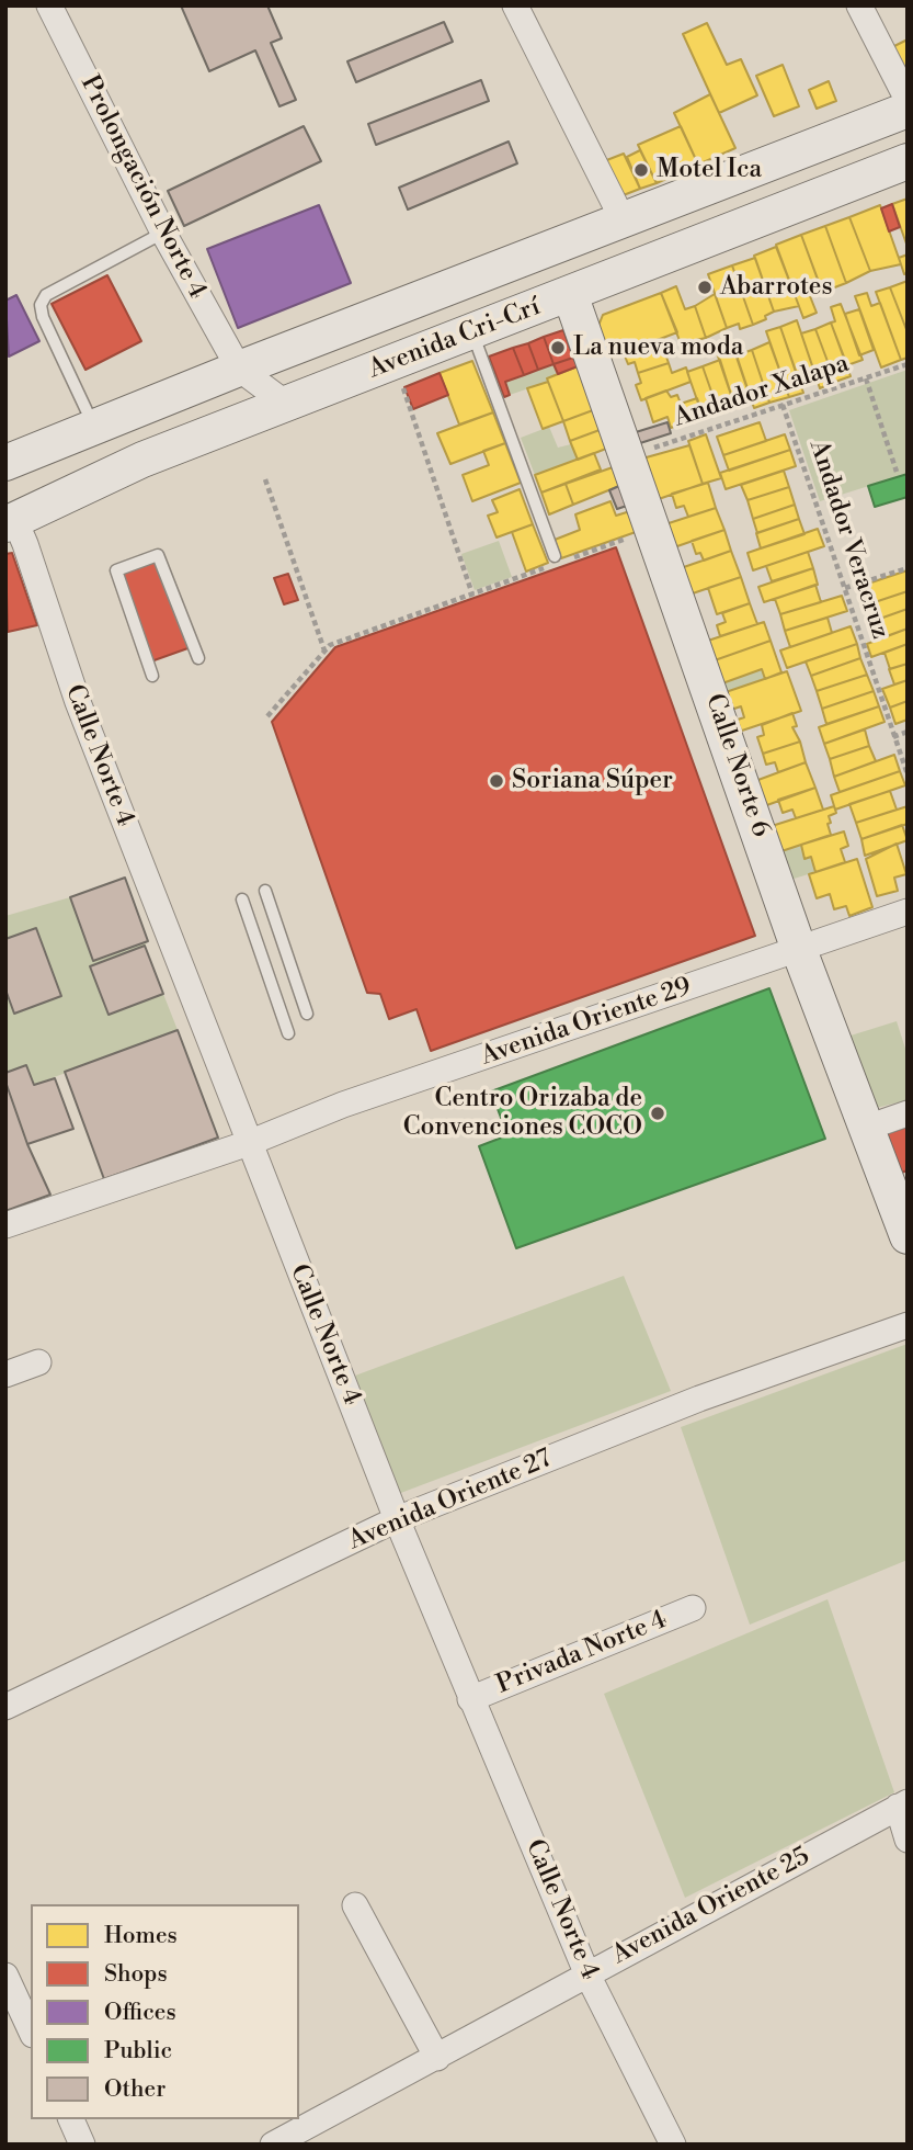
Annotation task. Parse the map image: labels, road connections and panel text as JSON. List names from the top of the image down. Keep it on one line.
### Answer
{"streets":{"main road":["Avenida Cri-Crí","Calle Norte 6"],"street":["Prolongación Norte 4","Calle Norte 4","Avenida Oriente 29","Avenida Oriente 27","Privada Norte 4","Avenida Oriente 25"],"path":["Andador Xalapa","Andador Veracruz"]},"crossings":[["Prolongación Norte 4","Avenida Cri-Crí"],["Avenida Cri-Crí","Calle Norte 4"],["Avenida Cri-Crí","Calle Norte 6"],["Andador Xalapa","Andador Veracruz"],["Andador Xalapa","Calle Norte 6"],["Calle Norte 4","Avenida Oriente 29"],["Calle Norte 4","Avenida Oriente 27"],["Calle Norte 4","Privada Norte 4"],["Calle Norte 4","Avenida Oriente 25"],["Calle Norte 6","Avenida Oriente 29"]],"places":["Motel Ica","Abarrotes","La nueva moda","Soriana Súper","Centro Orizaba de Convenciones COCO"],"legend":["Homes","Shops","Offices","Public","Other"]}
